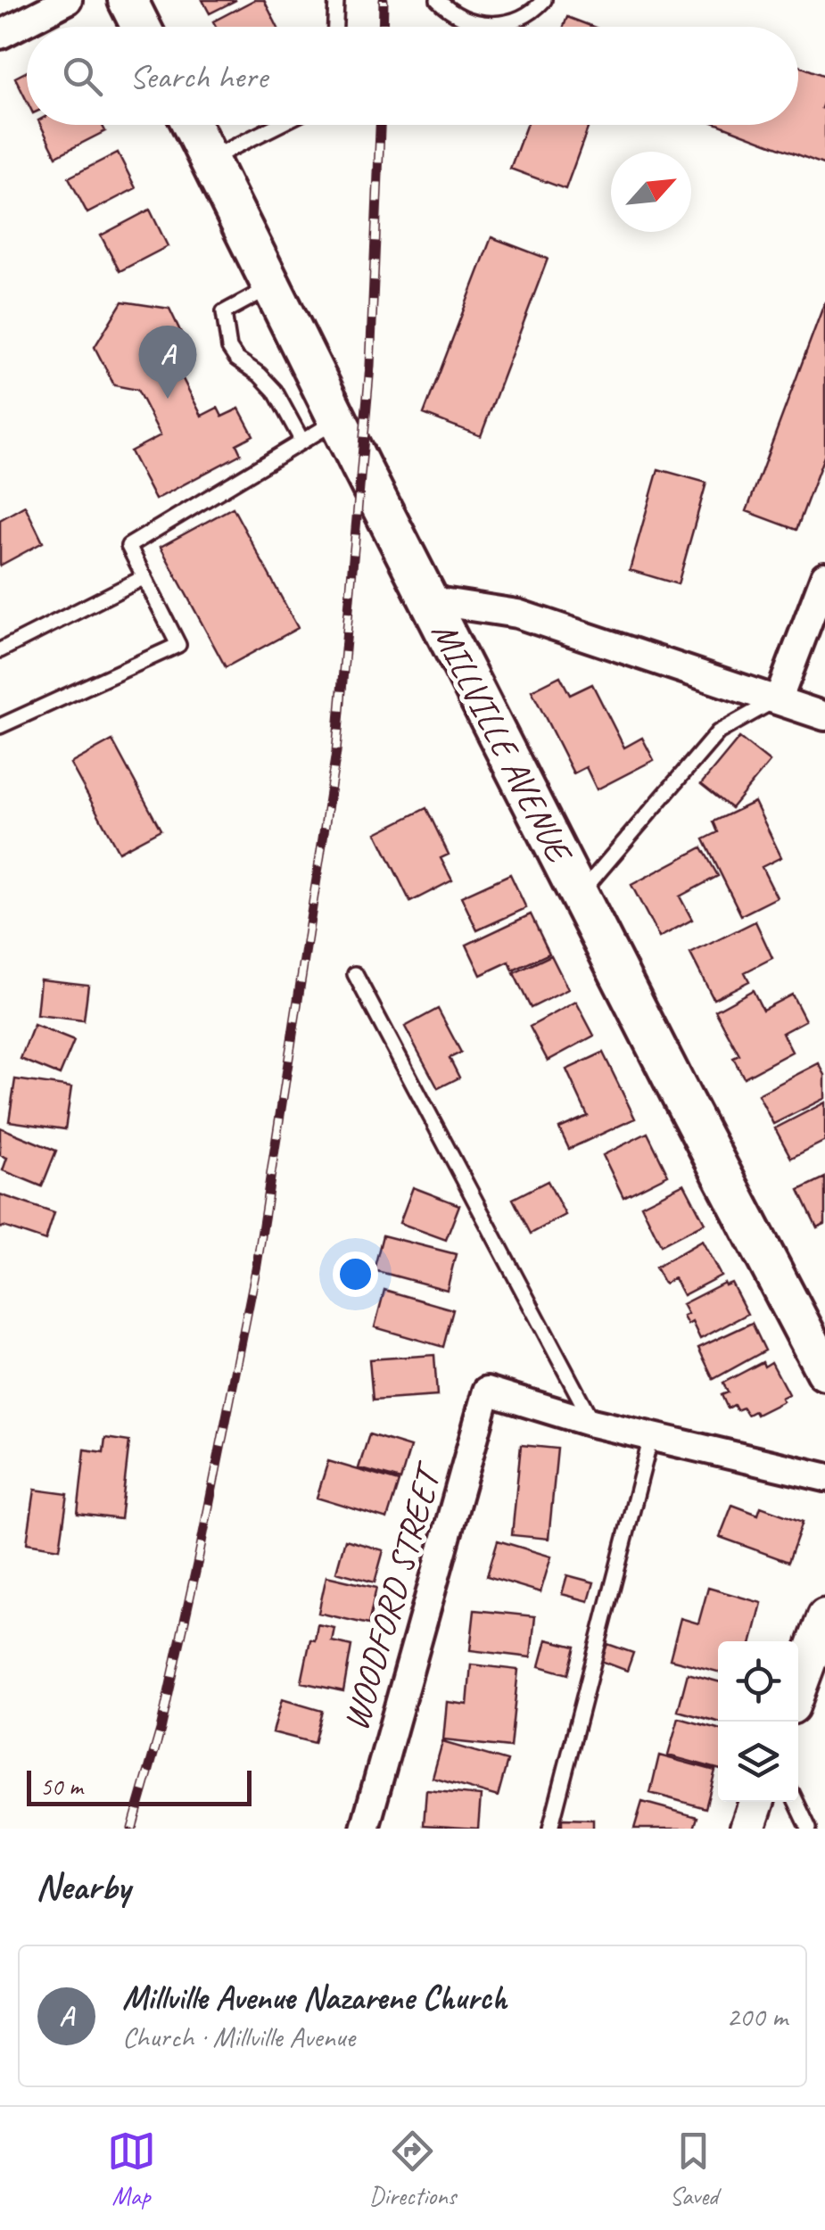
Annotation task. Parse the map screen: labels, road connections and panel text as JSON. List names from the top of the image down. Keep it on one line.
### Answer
{"streets":{"main road":["MILLVILLE AVENUE"],"street":["WOODFORD STREET"]},"scale_bar":"50 m","north":"top right","page":{"search":"Search here","pins":"A","scale":"50 m","heading":"Nearby","list":[{"mark":"A","name":"Millville Avenue Nazarene Church","note":"Church · Millville Avenue","value":"200 m"}],"nav":["Map","Directions","Saved"]}}
